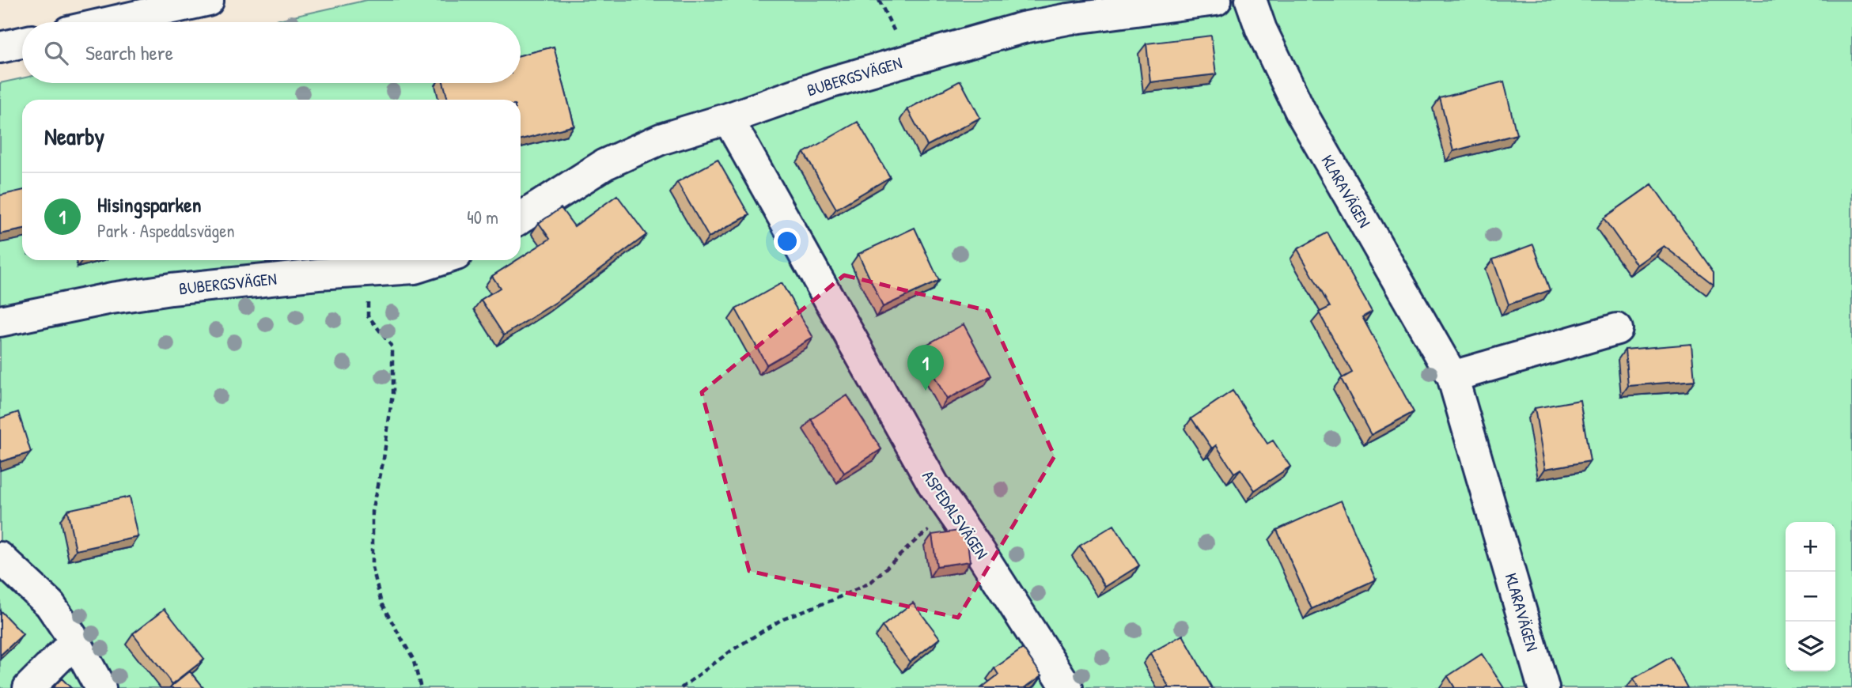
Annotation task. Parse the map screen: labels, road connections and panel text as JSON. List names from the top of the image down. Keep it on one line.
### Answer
{"streets":{"street":["BUBERGSVÄGEN","KLARAVÄGEN","ASPEDALSVÄGEN"]},"crossings":[["BUBERGSVÄGEN","ASPEDALSVÄGEN"]],"page":{"search":"Search here","heading":"Nearby","list":[{"mark":"1","name":"Hisingsparken","note":"Park · Aspedalsvägen","value":"40 m"}],"pins":"1","map_buttons":["+","−"]}}
